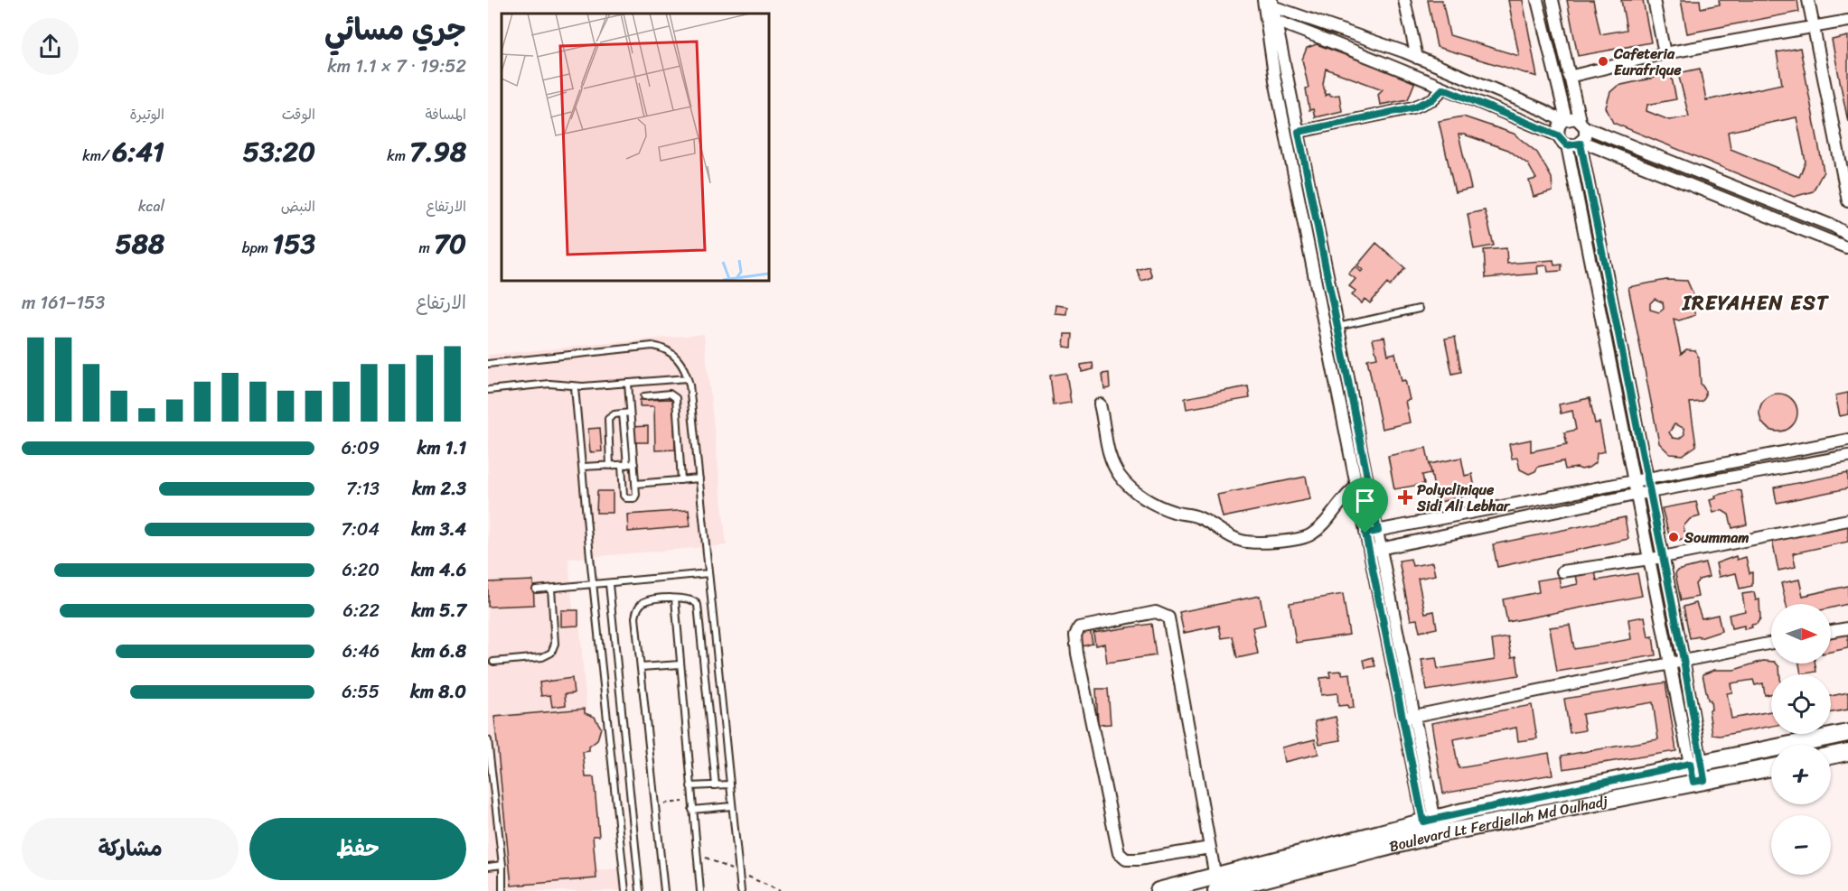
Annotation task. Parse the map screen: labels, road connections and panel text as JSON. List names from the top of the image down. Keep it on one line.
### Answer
{"streets":{"street":["Boulevard Lt Ferdjellah Md Oulhadj"]},"districts":["IREYAHEN EST"],"places":{"other":["Cafeteria Eurafrique","Soummam"],"health":["Polyclinique Sidi Ali Lebhar"]},"north":"right","page":{"heading":["جري مسائي","19:52 · 7 × 1.1 km"],"stats":[["المسافة","7.98 km"],["الوقت","53:20"],["الوتيرة","6:41 /km"],["الارتفاع","70 m"],["النبض","153 bpm"],["kcal","588"]],"chart":["الارتفاع","153–161 m"],"list":[{"name":"1.1 km","note":"6:09"},{"name":"2.3 km","note":"7:13"},{"name":"3.4 km","note":"7:04"},{"name":"4.6 km","note":"6:20"},{"name":"5.7 km","note":"6:22"},{"name":"6.8 km","note":"6:46"},{"name":"8.0 km","note":"6:55"}],"map_buttons":["+","−"],"buttons":["حفظ","مشاركة"]}}
